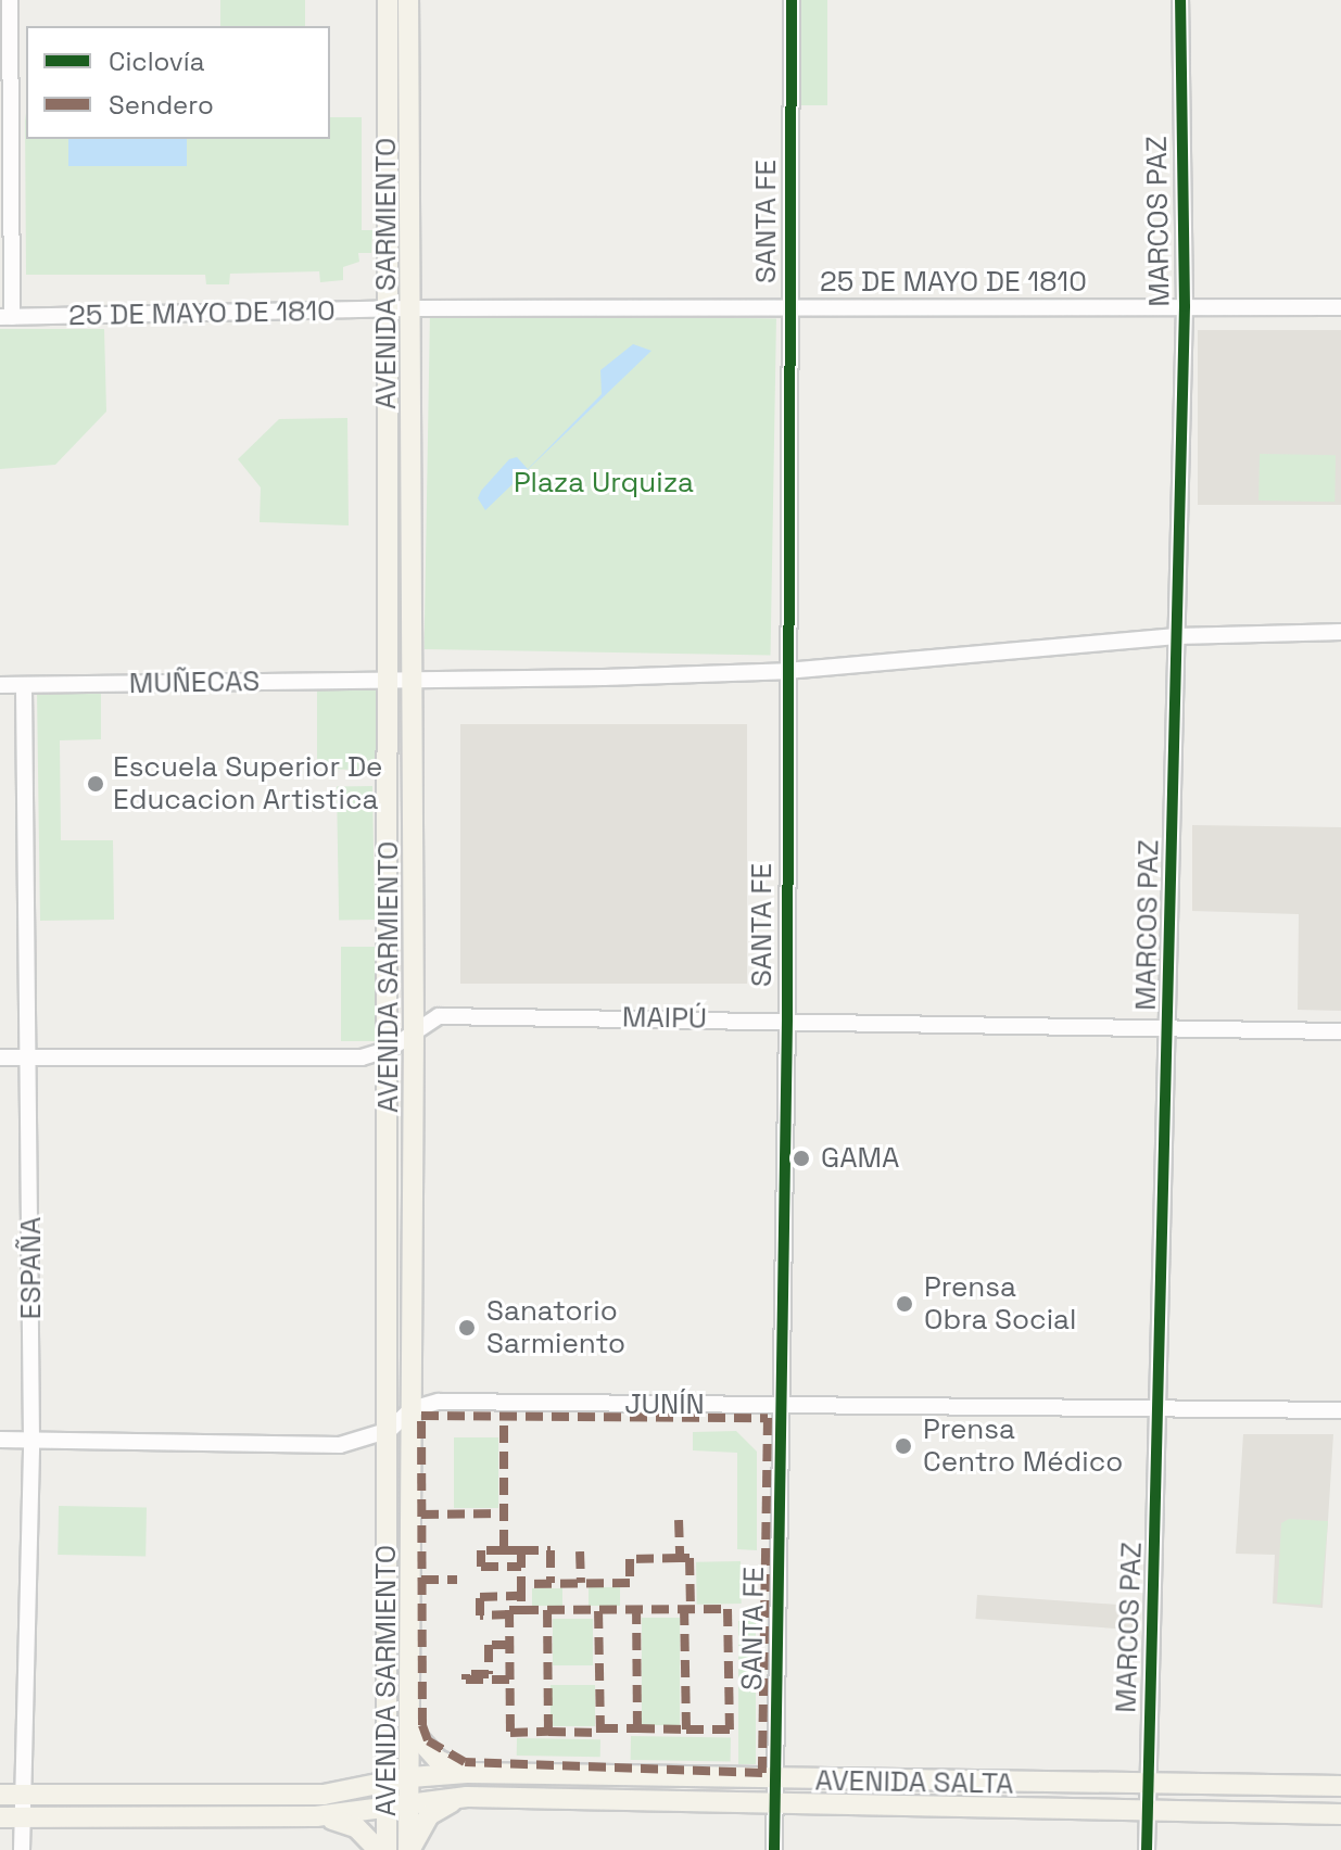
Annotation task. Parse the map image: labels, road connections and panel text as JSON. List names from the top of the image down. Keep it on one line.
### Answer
{"streets":{"main road":["AVENIDA SARMIENTO","AVENIDA SALTA"],"street":["SANTA FE","MARCOS PAZ","25 DE MAYO DE 1810","MUÑECAS","MAIPÚ","ESPAÑA","JUNÍN"]},"crossings":[["SANTA FE","25 DE MAYO DE 1810"],["SANTA FE","MUÑECAS"],["SANTA FE","MAIPÚ"],["SANTA FE","JUNÍN"],["SANTA FE","AVENIDA SALTA"],["MARCOS PAZ","25 DE MAYO DE 1810"],["MARCOS PAZ","MUÑECAS"],["MARCOS PAZ","MAIPÚ"],["MARCOS PAZ","JUNÍN"],["MARCOS PAZ","AVENIDA SALTA"],["AVENIDA SARMIENTO","25 DE MAYO DE 1810"],["AVENIDA SARMIENTO","MUÑECAS"],["AVENIDA SARMIENTO","MAIPÚ"],["AVENIDA SARMIENTO","JUNÍN"],["AVENIDA SARMIENTO","AVENIDA SALTA"],["MUÑECAS","ESPAÑA"],["MAIPÚ","ESPAÑA"],["ESPAÑA","AVENIDA SALTA"]],"parks":["Plaza Urquiza"],"places":["Escuela Superior De Educacion Artistica","GAMA","Prensa Obra Social","Sanatorio Sarmiento","Prensa Centro Médico"],"legend":["Ciclovía","Sendero"]}
